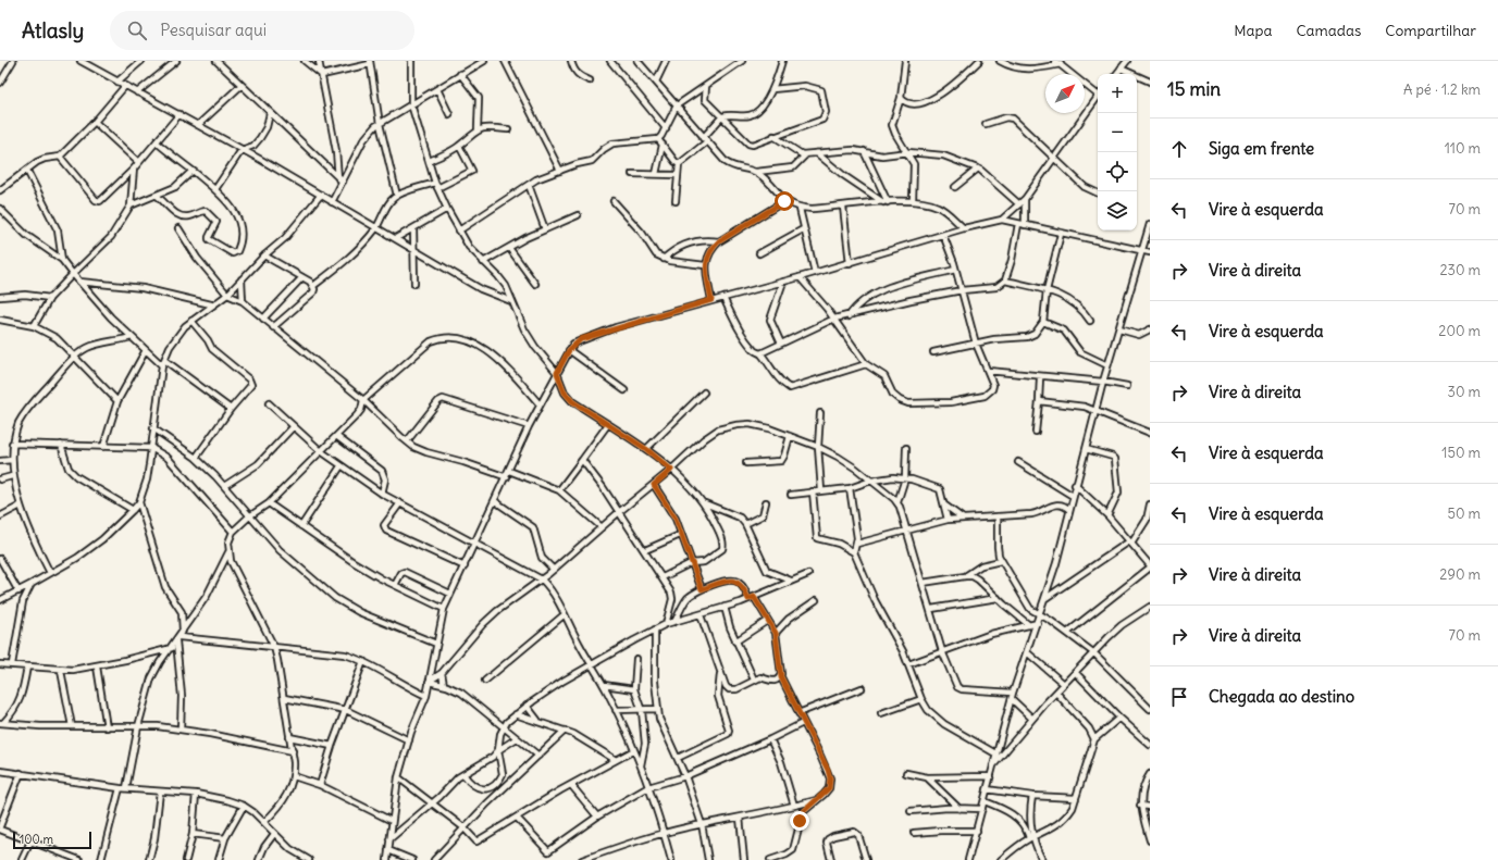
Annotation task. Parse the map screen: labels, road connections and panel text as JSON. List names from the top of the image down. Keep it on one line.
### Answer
{"scale_bar":"100 m","north":"top right","page":{"header":"Atlasly","search":"Pesquisar aqui","nav":["Mapa","Camadas","Compartilhar"],"heading":["15 min","A pé · 1.2 km"],"map_buttons":["+","−"],"list":[["Siga em frente","110 m"],["Vire à esquerda","70 m"],["Vire à direita","230 m"],["Vire à esquerda","200 m"],["Vire à direita","30 m"],["Vire à esquerda","150 m"],["Vire à esquerda","50 m"],["Vire à direita","290 m"],["Vire à direita","70 m"],"Chegada ao destino"],"scale":"100 m"}}
